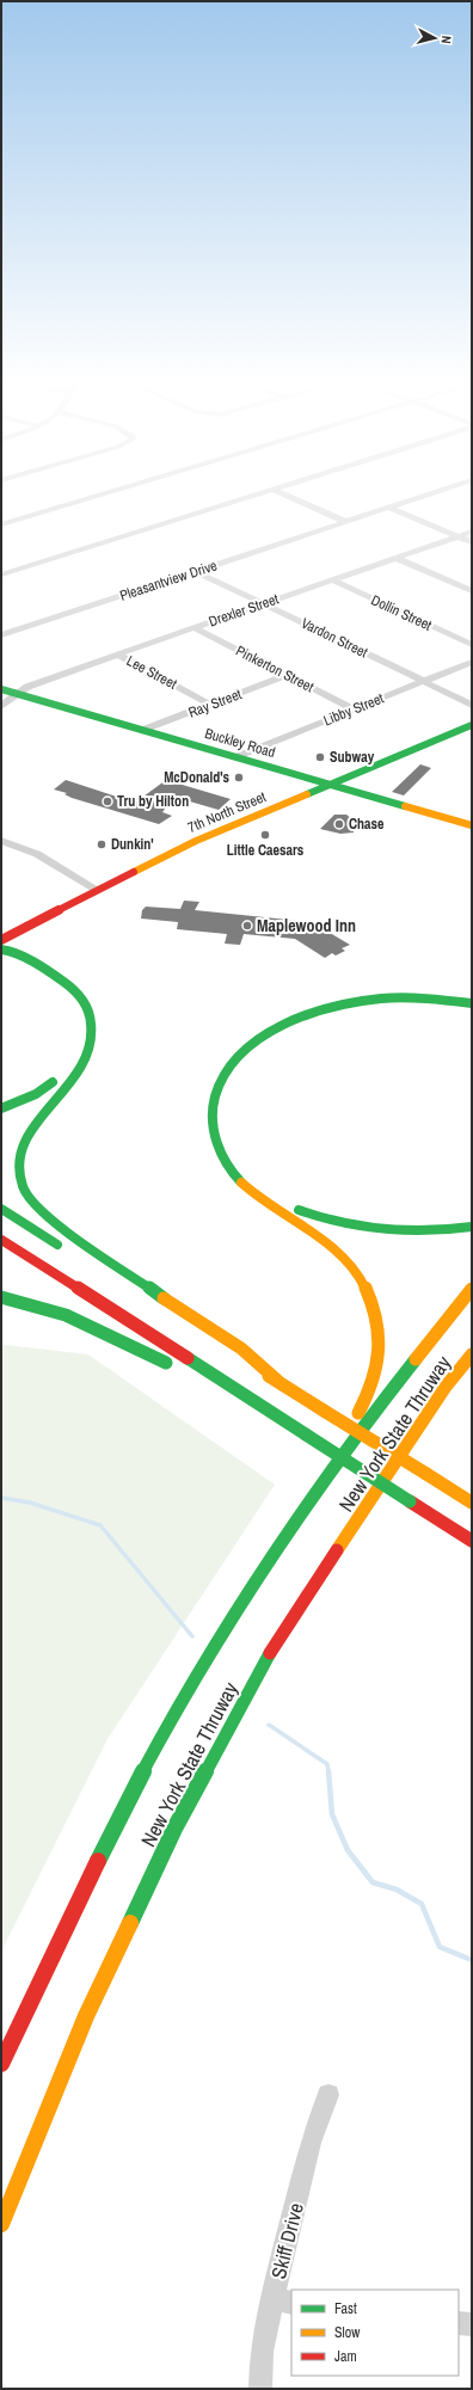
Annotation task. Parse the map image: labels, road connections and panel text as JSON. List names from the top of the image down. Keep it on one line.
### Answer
{"streets":{"main road":["Buckley Road","7th North Street","New York State Thruway"],"street":["Pleasantview Drive","Drexler Street","Dollin Street","Vardon Street","Pinkerton Street","Lee Street","Ray Street","Libby Street","Skiff Drive"]},"crossings":[["Pleasantview Drive","Vardon Street"],["Drexler Street","Dollin Street"],["Drexler Street","Vardon Street"],["Drexler Street","Pinkerton Street"],["Drexler Street","Lee Street"],["Drexler Street","Buckley Road"],["Vardon Street","Libby Street"],["Pinkerton Street","Ray Street"],["Pinkerton Street","Libby Street"],["Lee Street","Ray Street"],["Ray Street","Buckley Road"],["Libby Street","Buckley Road"],["Buckley Road","7th North Street"]],"places":["Subway","McDonald's","Tru by Hilton","Chase","Little Caesars","Dunkin'","Maplewood Inn"],"legend":["Fast","Slow","Jam"],"north":"right"}
